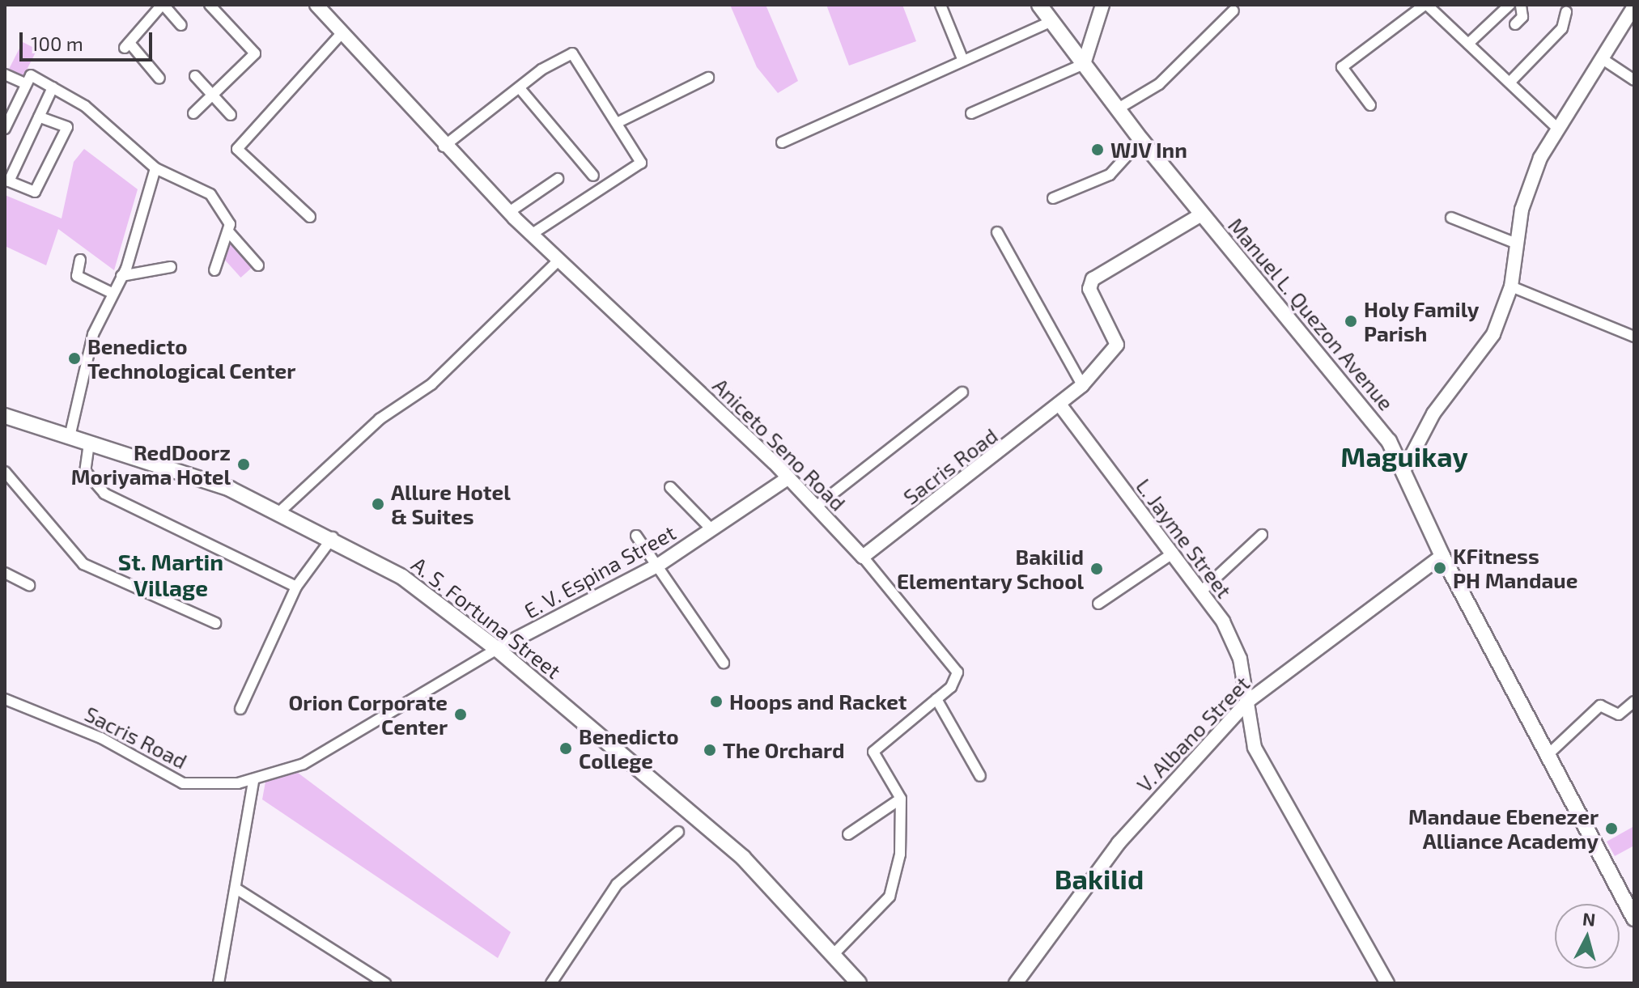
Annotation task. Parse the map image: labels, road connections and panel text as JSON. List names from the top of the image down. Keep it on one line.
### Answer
{"streets":{"main road":["Manuel L. Quezon Avenue","A. S. Fortuna Street"],"street":["Aniceto Seno Road","Sacris Road","L. Jayme Street","E. V. Espina Street","V. Albano Street"]},"crossings":[["Manuel L. Quezon Avenue","Sacris Road"],["Manuel L. Quezon Avenue","V. Albano Street"],["Aniceto Seno Road","Sacris Road"],["Aniceto Seno Road","E. V. Espina Street"],["Sacris Road","L. Jayme Street"],["Sacris Road","E. V. Espina Street"],["L. Jayme Street","V. Albano Street"],["E. V. Espina Street","A. S. Fortuna Street"]],"districts":["Maguikay","St. Martin Village","Bakilid"],"places":["WJV Inn","Holy Family Parish","Benedicto Technological Center","RedDoorz Moriyama Hotel","Allure Hotel & Suites","KFitness PH Mandaue","Bakilid Elementary School","Hoops and Racket","Orion Corporate Center","Benedicto College","The Orchard","Mandaue Ebenezer Alliance Academy"],"scale_bar":"100 m","north":"top"}
